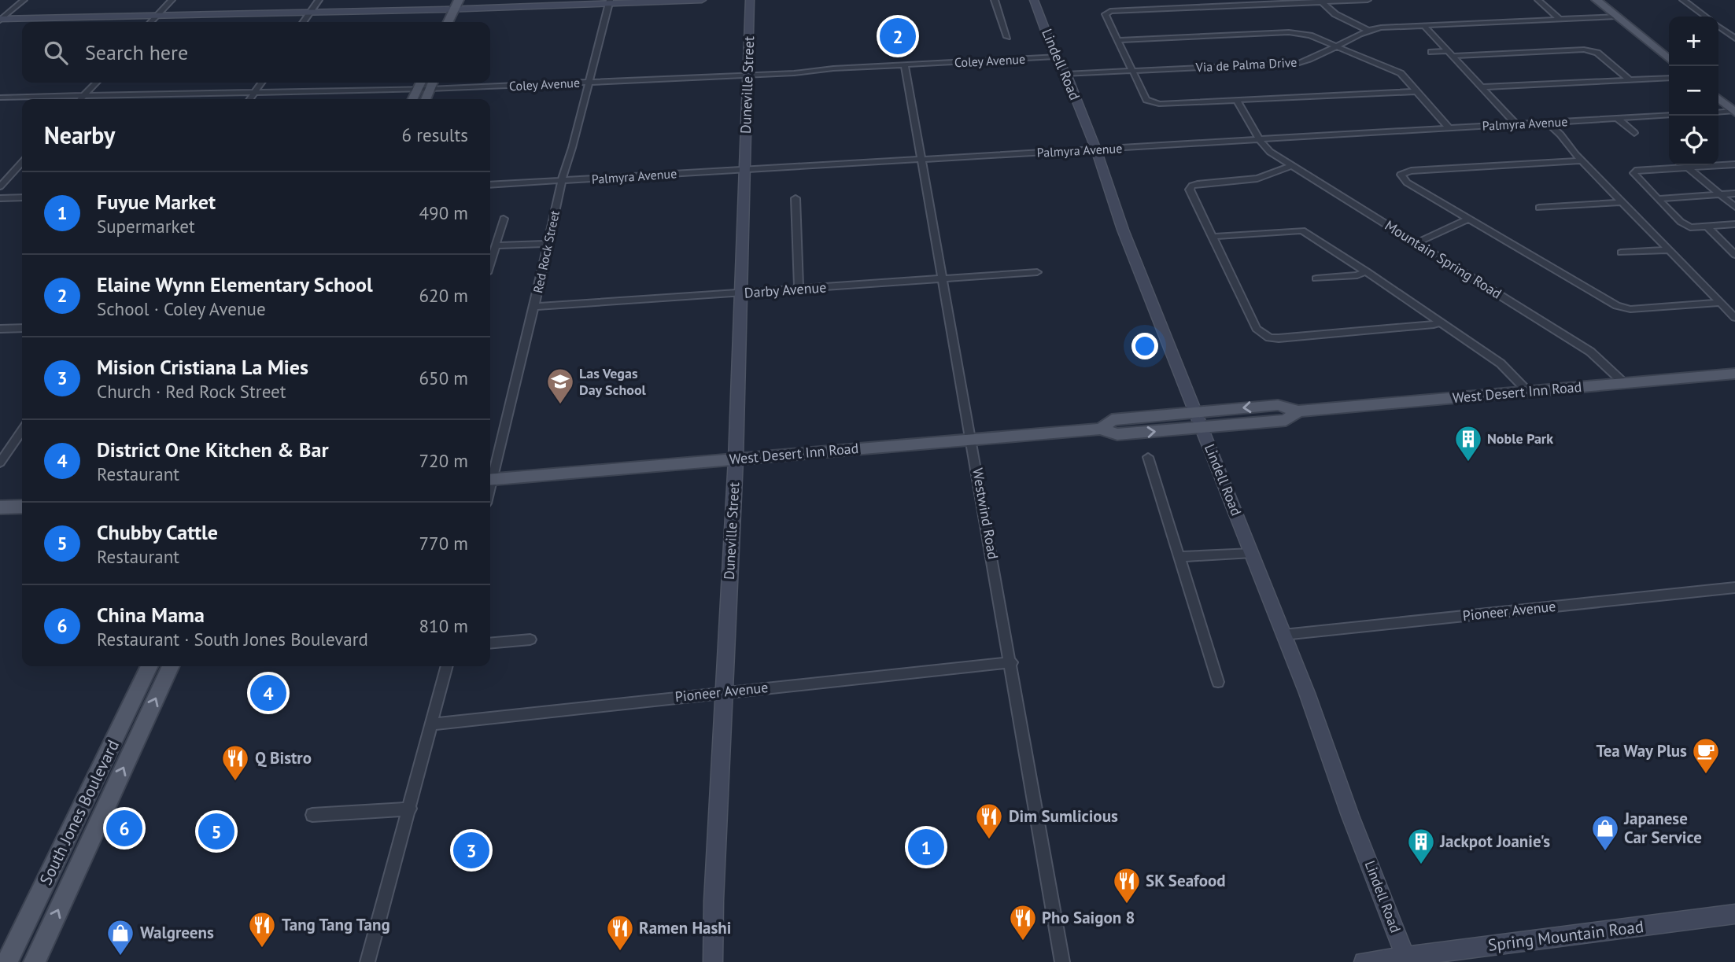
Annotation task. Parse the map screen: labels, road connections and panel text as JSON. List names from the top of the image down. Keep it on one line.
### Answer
{"streets":{"main road":["West Desert Inn Road","South Jones Boulevard"],"street":["Coley Avenue","Lindell Road","Via de Palma Drive","Duneville Street","Palmyra Avenue","Red Rock Street","Mountain Spring Road","Darby Avenue","Westwind Road","Pioneer Avenue","Spring Mountain Road"]},"crossings":[["Coley Avenue","Lindell Road"],["Coley Avenue","Duneville Street"],["Coley Avenue","Red Rock Street"],["Coley Avenue","Westwind Road"],["Lindell Road","Via de Palma Drive"],["Lindell Road","Palmyra Avenue"],["Lindell Road","West Desert Inn Road"],["Lindell Road","Pioneer Avenue"],["Lindell Road","Spring Mountain Road"],["Duneville Street","Palmyra Avenue"],["Duneville Street","Darby Avenue"],["Duneville Street","West Desert Inn Road"],["Duneville Street","Pioneer Avenue"],["Palmyra Avenue","Red Rock Street"],["Palmyra Avenue","Mountain Spring Road"],["Palmyra Avenue","Westwind Road"],["Red Rock Street","Darby Avenue"],["Mountain Spring Road","West Desert Inn Road"],["Darby Avenue","Westwind Road"],["West Desert Inn Road","Westwind Road"],["Westwind Road","Pioneer Avenue"]],"places":{"school or university":["Las Vegas Day School"],"building":["Noble Park","Jackpot Joanie's"],"cafe":["Tea Way Plus"],"restaurant":["Q Bistro","Dim Sumlicious","SK Seafood","Pho Saigon 8","Tang Tang Tang","Ramen Hashi"],"shop":["Japanese Car Service","Walgreens"]},"page":{"pins":["2","4","6","5","1","3"],"map_buttons":["+","−"],"search":"Search here","heading":["Nearby","6 results"],"list":[{"mark":"1","name":"Fuyue Market","note":"Supermarket","value":"490 m"},{"mark":"2","name":"Elaine Wynn Elementary School","note":"School · Coley Avenue","value":"620 m"},{"mark":"3","name":"Mision Cristiana La Mies","note":"Church · Red Rock Street","value":"650 m"},{"mark":"4","name":"District One Kitchen & Bar","note":"Restaurant","value":"720 m"},{"mark":"5","name":"Chubby Cattle","note":"Restaurant","value":"770 m"},{"mark":"6","name":"China Mama","note":"Restaurant · South Jones Boulevard","value":"810 m"}]}}
